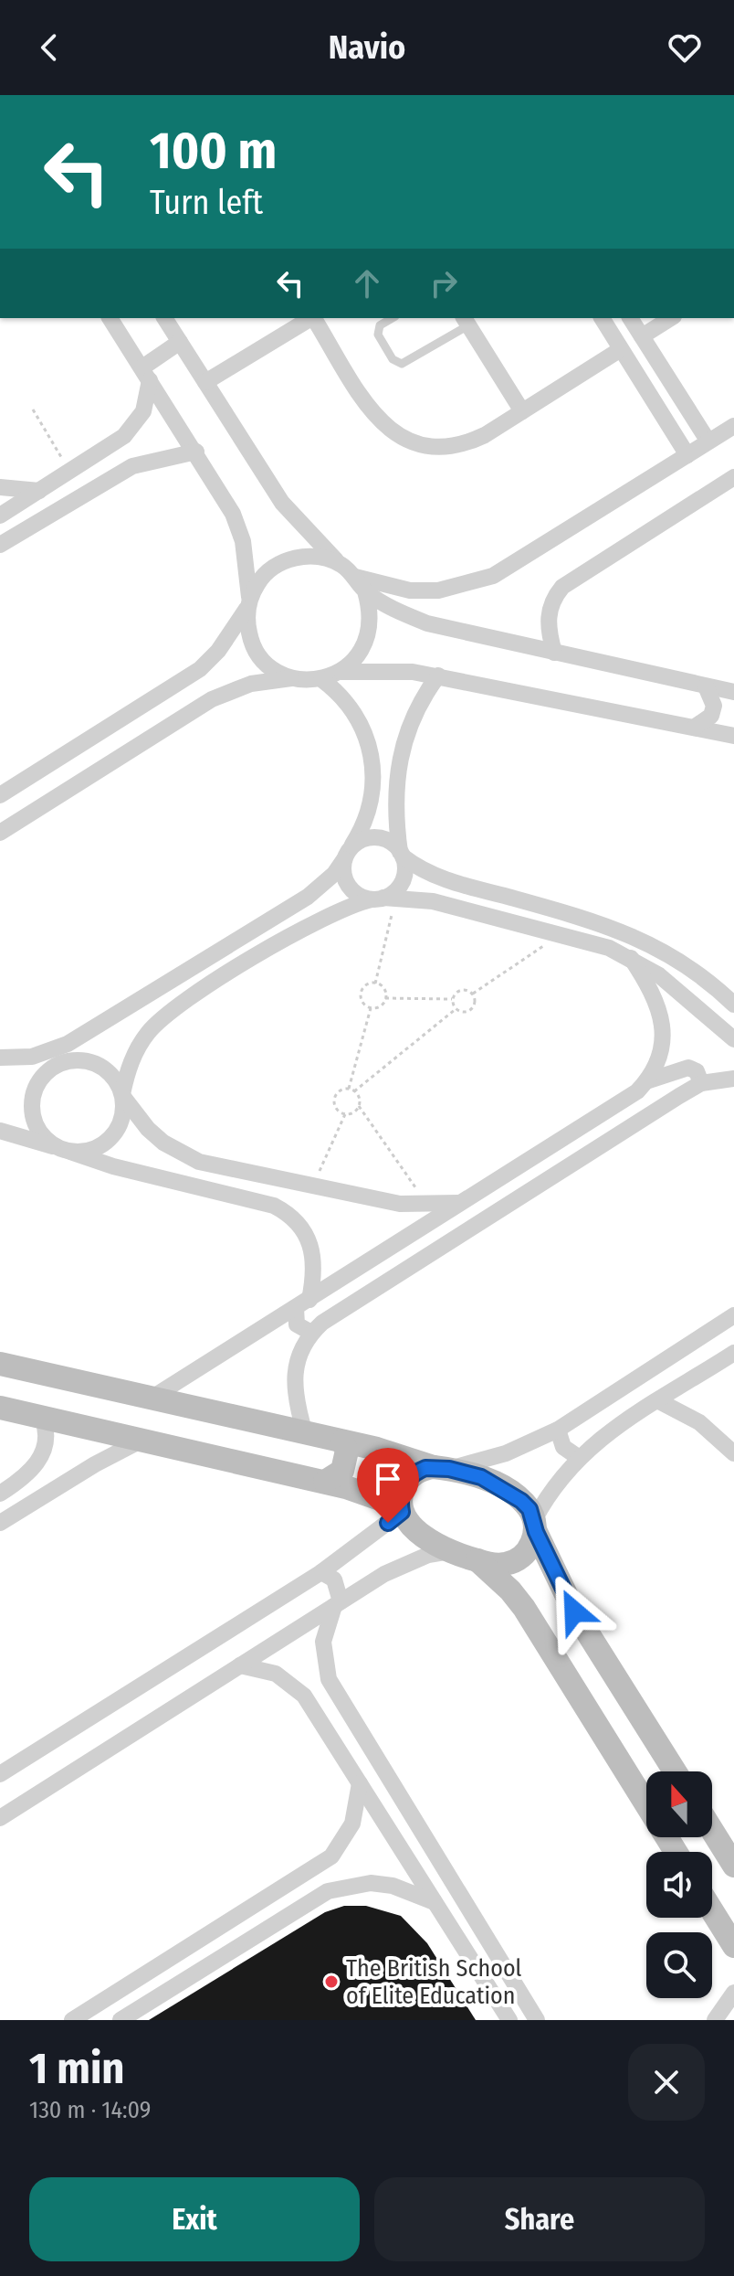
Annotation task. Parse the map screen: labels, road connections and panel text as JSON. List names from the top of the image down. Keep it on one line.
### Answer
{"places":["The British School of Elite Education"],"north":"top","page":{"header":"Navio","turn":["100 m","Turn left"],"heading":["1 min","130 m · 14:09"],"buttons":["Exit","Share"]}}
